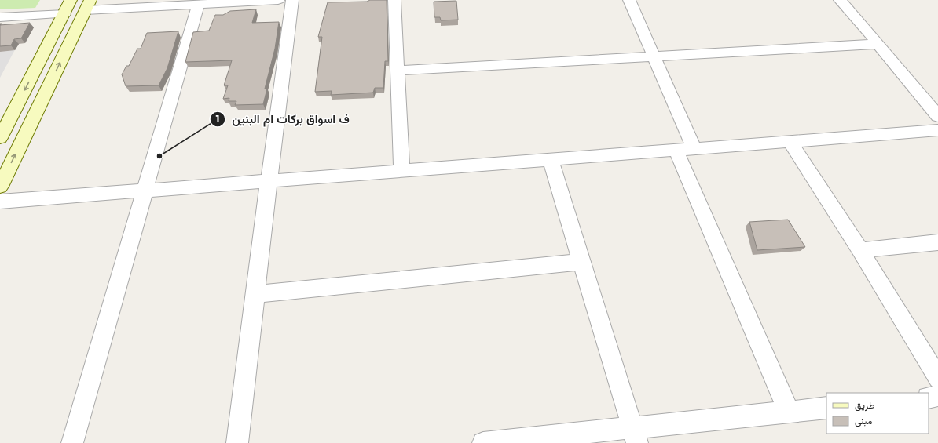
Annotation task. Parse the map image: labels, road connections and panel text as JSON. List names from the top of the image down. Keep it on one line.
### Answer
{"places":["ف اسواق بركات ام البنين"],"legend":["طريق","مبنى"]}
